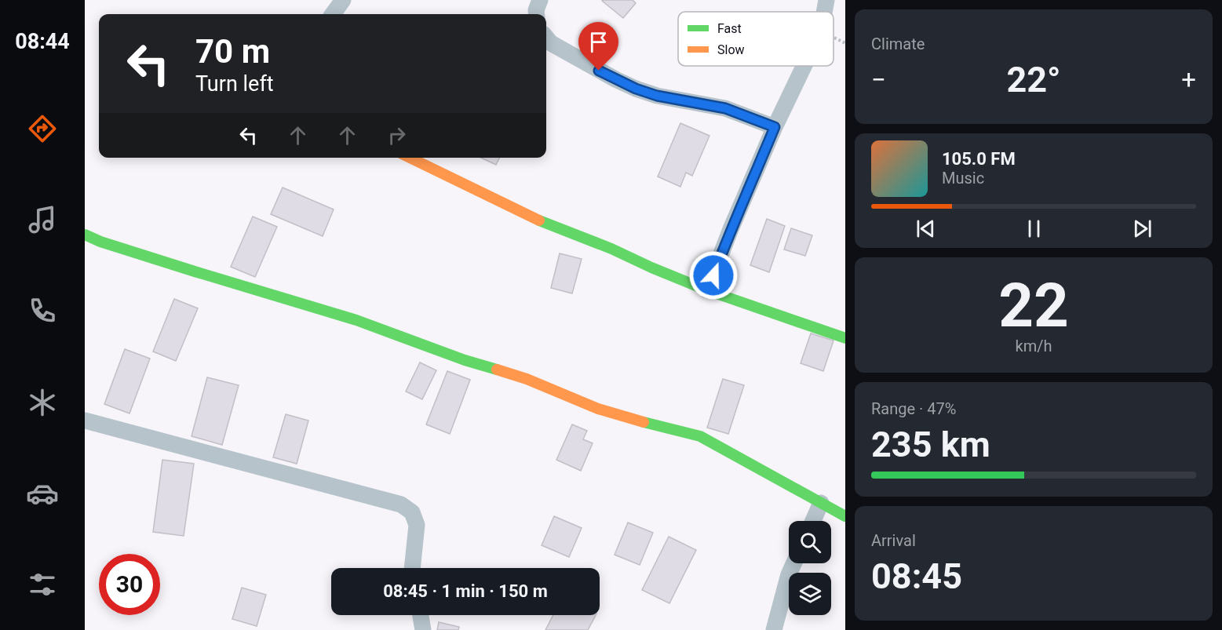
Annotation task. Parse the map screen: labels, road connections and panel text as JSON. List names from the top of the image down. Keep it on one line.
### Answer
{"legend":["Fast","Slow"],"page":{"tabs":"08:44","tile":["Climate",["22","km/h"],["Range · 47%","235 km"],["Arrival","08:45"]],"turn":["70 m","Turn left"],"heat":["−","22°","+"],"song":["105.0 FM","Music"],"limit":"30","trip":"08:45 · 1 min · 150 m"}}
